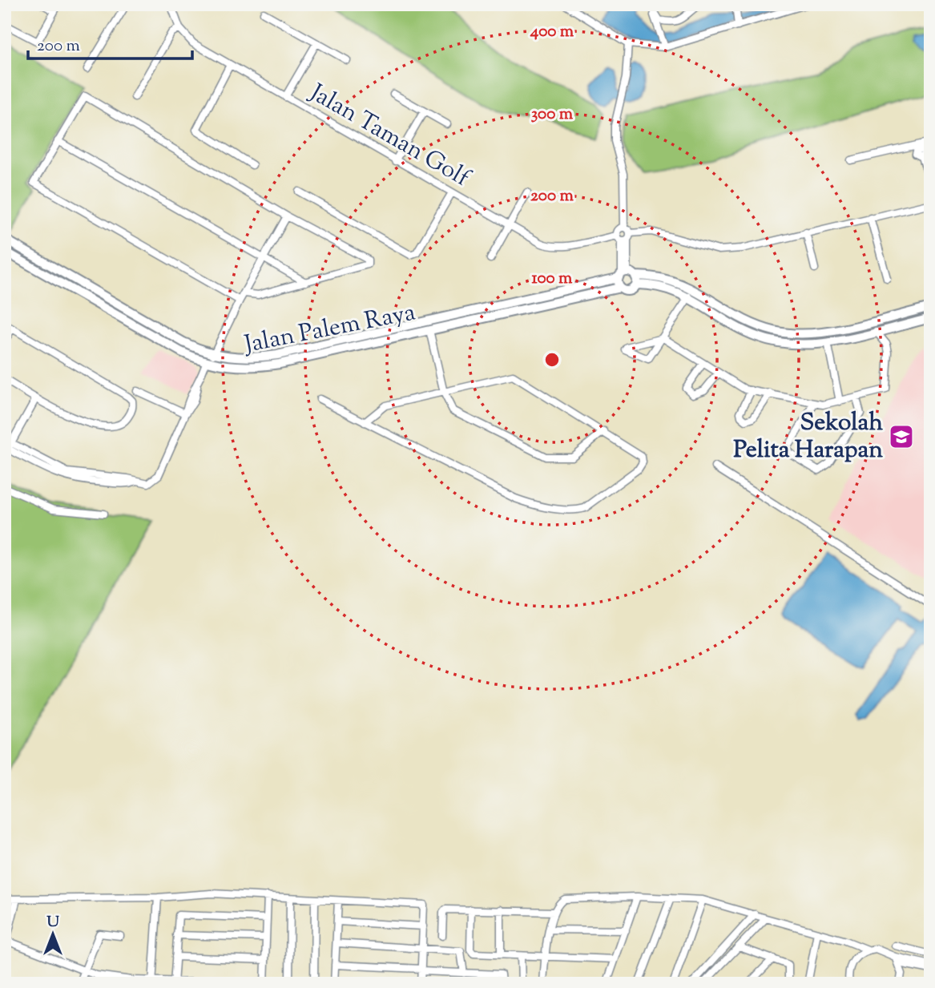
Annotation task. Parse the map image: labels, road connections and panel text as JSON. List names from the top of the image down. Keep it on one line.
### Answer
{"streets":{"street":["Jalan Taman Golf","Jalan Palem Raya"]},"places":{"school or university":["Sekolah Pelita Harapan"]},"scale_bar":"200 m","north":"top","rings":["400 m","300 m","200 m","100 m"]}
